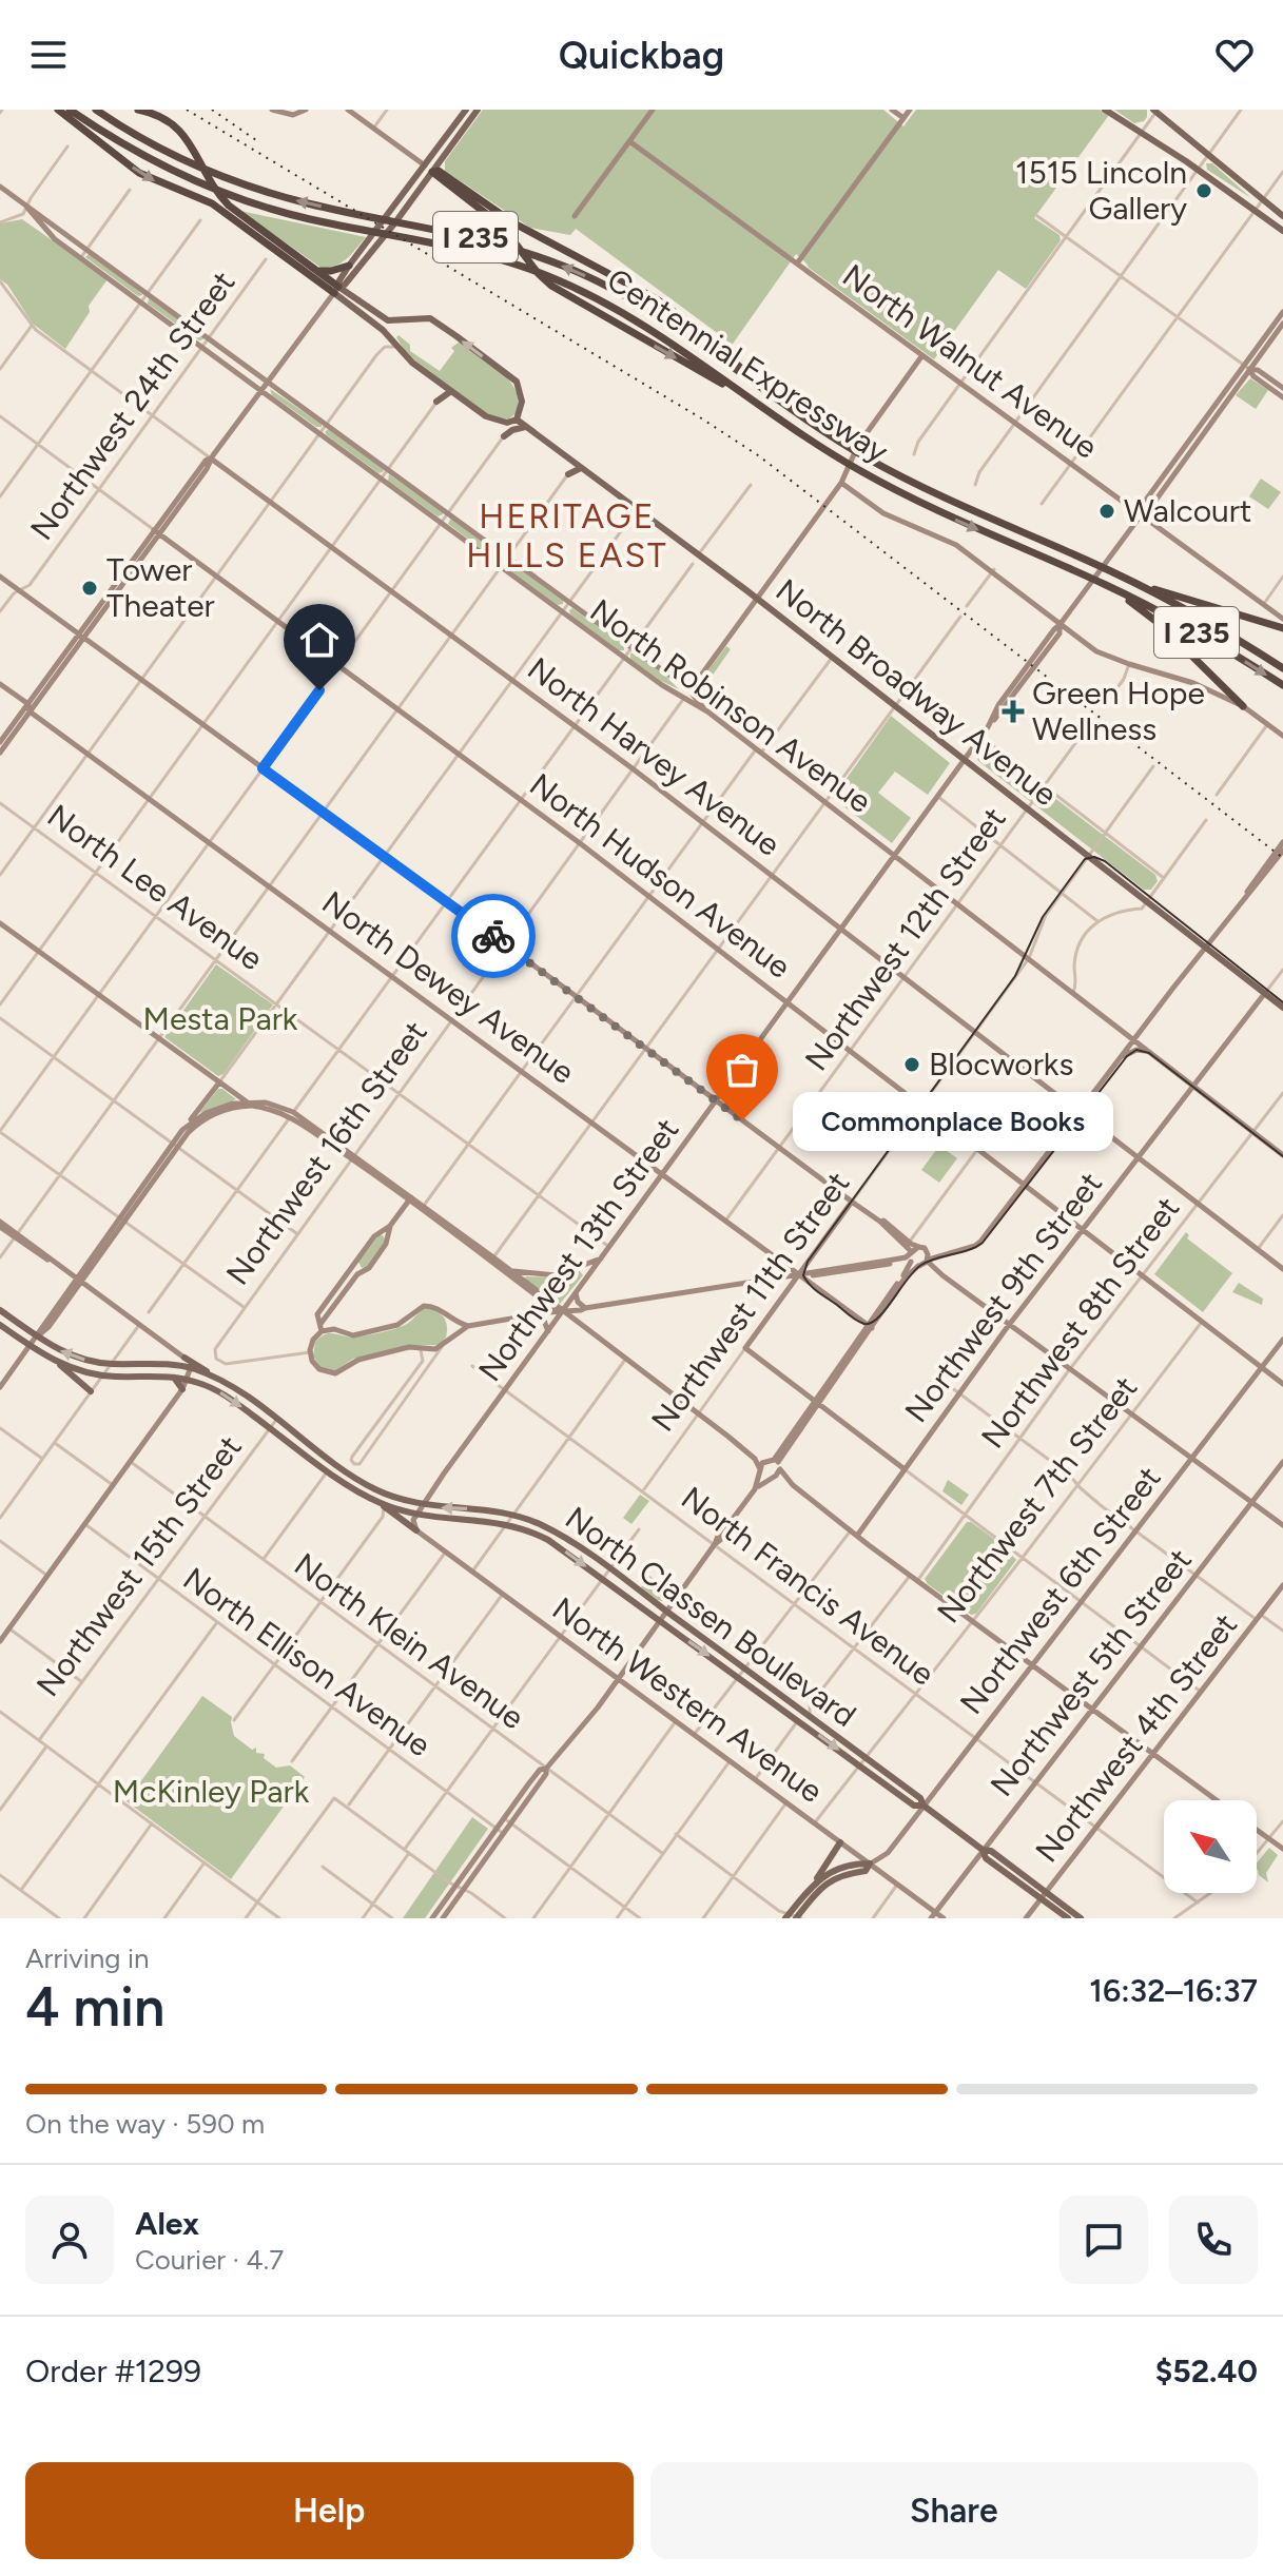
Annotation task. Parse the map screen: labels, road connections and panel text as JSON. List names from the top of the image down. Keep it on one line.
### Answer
{"streets":{"highway":["I 235","Centennial Expressway"],"main road":["North Broadway Avenue","North Classen Boulevard"],"street":["North Walnut Avenue","Northwest 24th Street","North Robinson Avenue","North Harvey Avenue","North Hudson Avenue","North Lee Avenue","Northwest 12th Street","North Dewey Avenue","Northwest 16th Street","Northwest 13th Street","Northwest 9th Street","Northwest 11th Street","Northwest 8th Street","Northwest 7th Street","Northwest 15th Street","North Francis Avenue","Northwest 6th Street","North Klein Avenue","North Ellison Avenue","Northwest 5th Street","North Western Avenue","Northwest 4th Street"]},"crossings":[["North Walnut Avenue","Northwest 13th Street"],["Northwest 24th Street","North Robinson Avenue"],["Northwest 24th Street","North Harvey Avenue"],["Northwest 24th Street","North Hudson Avenue"],["North Broadway Avenue","Northwest 12th Street"],["North Broadway Avenue","Northwest 13th Street"],["North Broadway Avenue","Northwest 9th Street"],["North Broadway Avenue","Northwest 11th Street"],["North Robinson Avenue","Northwest 12th Street"],["North Robinson Avenue","Northwest 16th Street"],["North Robinson Avenue","Northwest 13th Street"],["North Robinson Avenue","Northwest 9th Street"],["North Robinson Avenue","Northwest 11th Street"],["North Robinson Avenue","Northwest 8th Street"],["North Harvey Avenue","Northwest 12th Street"],["North Harvey Avenue","Northwest 16th Street"],["North Harvey Avenue","Northwest 13th Street"],["North Harvey Avenue","Northwest 9th Street"],["North Harvey Avenue","Northwest 11th Street"],["North Harvey Avenue","Northwest 8th Street"],["North Hudson Avenue","Northwest 12th Street"],["North Hudson Avenue","Northwest 16th Street"],["North Hudson Avenue","Northwest 13th Street"],["North Hudson Avenue","Northwest 9th Street"],["North Hudson Avenue","Northwest 11th Street"],["North Hudson Avenue","Northwest 8th Street"],["North Hudson Avenue","Northwest 7th Street"],["North Hudson Avenue","Northwest 6th Street"],["North Lee Avenue","Northwest 16th Street"],["North Lee Avenue","Northwest 13th Street"],["Northwest 12th Street","North Dewey Avenue"],["North Dewey Avenue","Northwest 16th Street"],["North Dewey Avenue","Northwest 13th Street"],["North Dewey Avenue","Northwest 11th Street"],["Northwest 13th Street","North Francis Avenue"],["Northwest 13th Street","North Classen Boulevard"],["Northwest 11th Street","North Francis Avenue"],["Northwest 7th Street","North Francis Avenue"],["Northwest 7th Street","North Classen Boulevard"],["Northwest 7th Street","North Western Avenue"],["Northwest 15th Street","North Classen Boulevard"],["Northwest 15th Street","North Klein Avenue"],["Northwest 15th Street","North Ellison Avenue"],["North Francis Avenue","Northwest 6th Street"],["North Francis Avenue","Northwest 5th Street"],["North Francis Avenue","Northwest 4th Street"],["Northwest 6th Street","North Classen Boulevard"],["Northwest 6th Street","North Western Avenue"],["North Classen Boulevard","Northwest 5th Street"],["North Classen Boulevard","Northwest 4th Street"],["Northwest 5th Street","North Western Avenue"]],"districts":["HERITAGE HILLS EAST"],"parks":["Mesta Park","McKinley Park"],"places":{"other":["1515 Lincoln Gallery","Walcourt","Tower Theater","Blocworks","Commonplace Books"],"health":["Green Hope Wellness"]},"north":"top left","page":{"header":"Quickbag","bubble":"Commonplace Books","heading":["4 min","Arriving in","16:32–16:37"],"panel":["Alex","Courier · 4.7","Order #1299","$52.40"],"bar":"On the way · 590 m","buttons":["Help","Share"]}}
